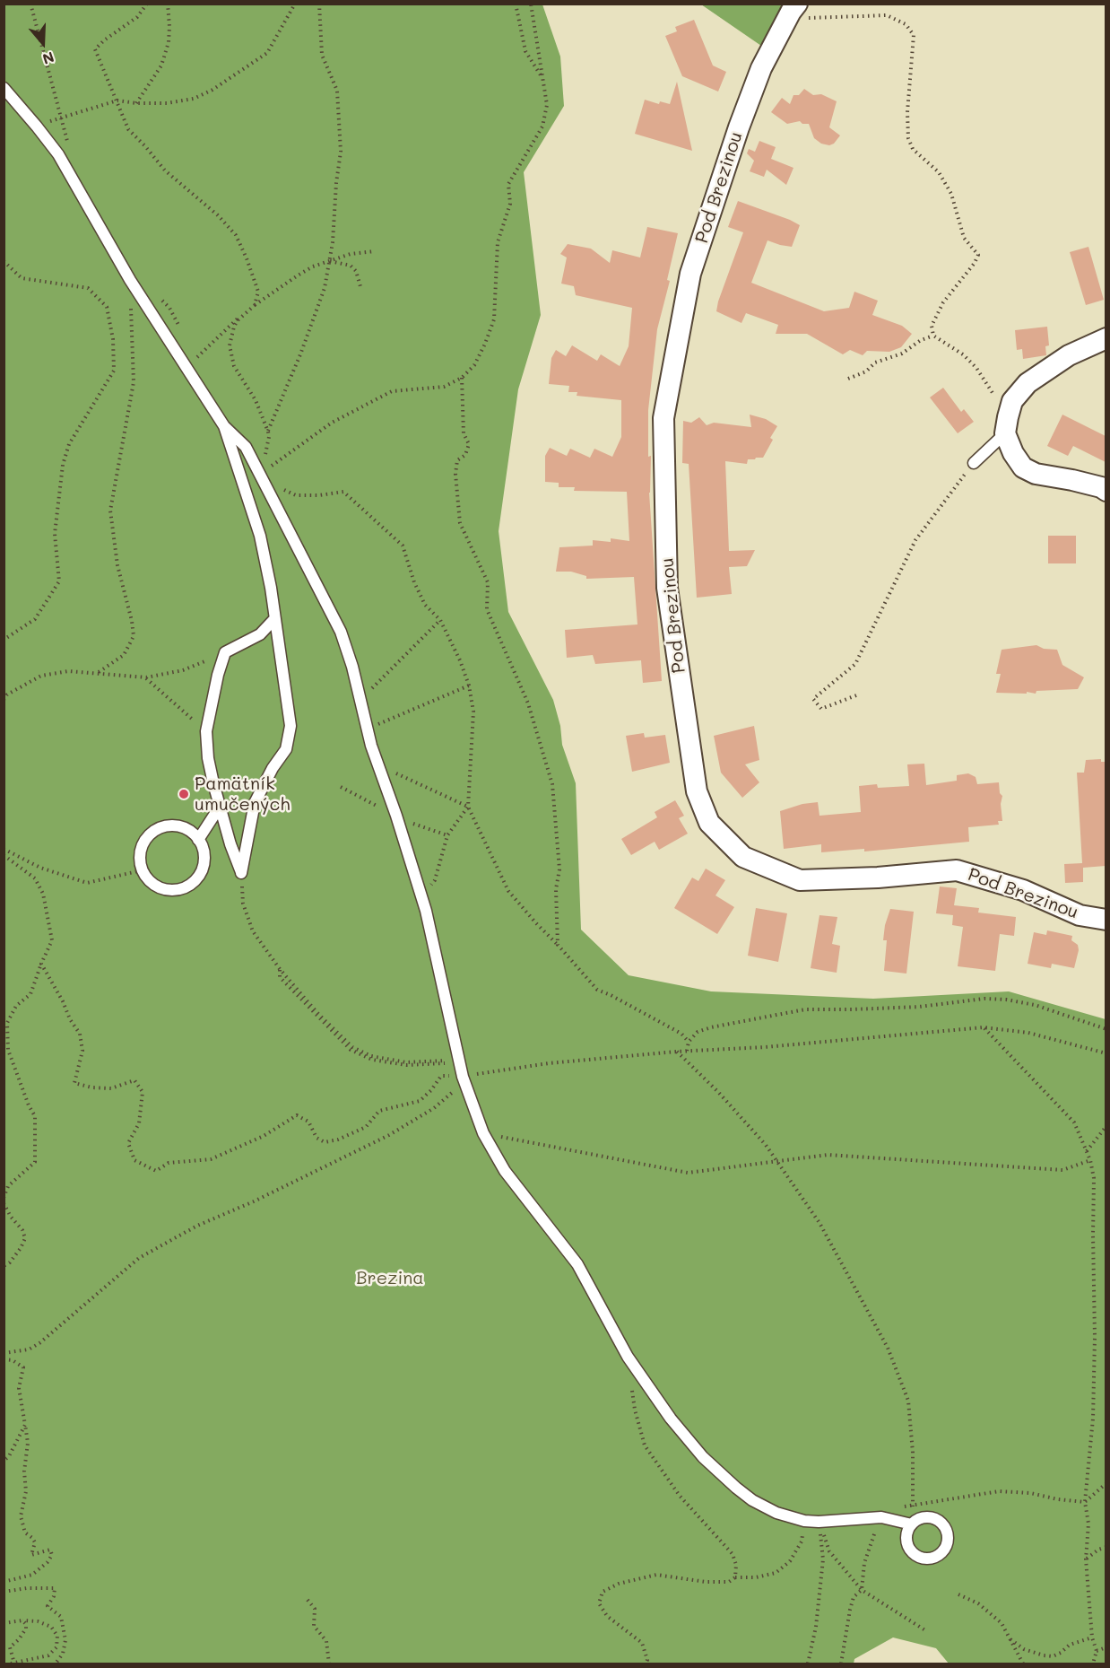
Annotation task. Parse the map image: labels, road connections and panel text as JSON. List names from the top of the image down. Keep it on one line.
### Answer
{"streets":{"street":["Pod Brezinou"]},"parks":["Brezina"],"places":["Pamätník umučených"],"north":"bottom"}
